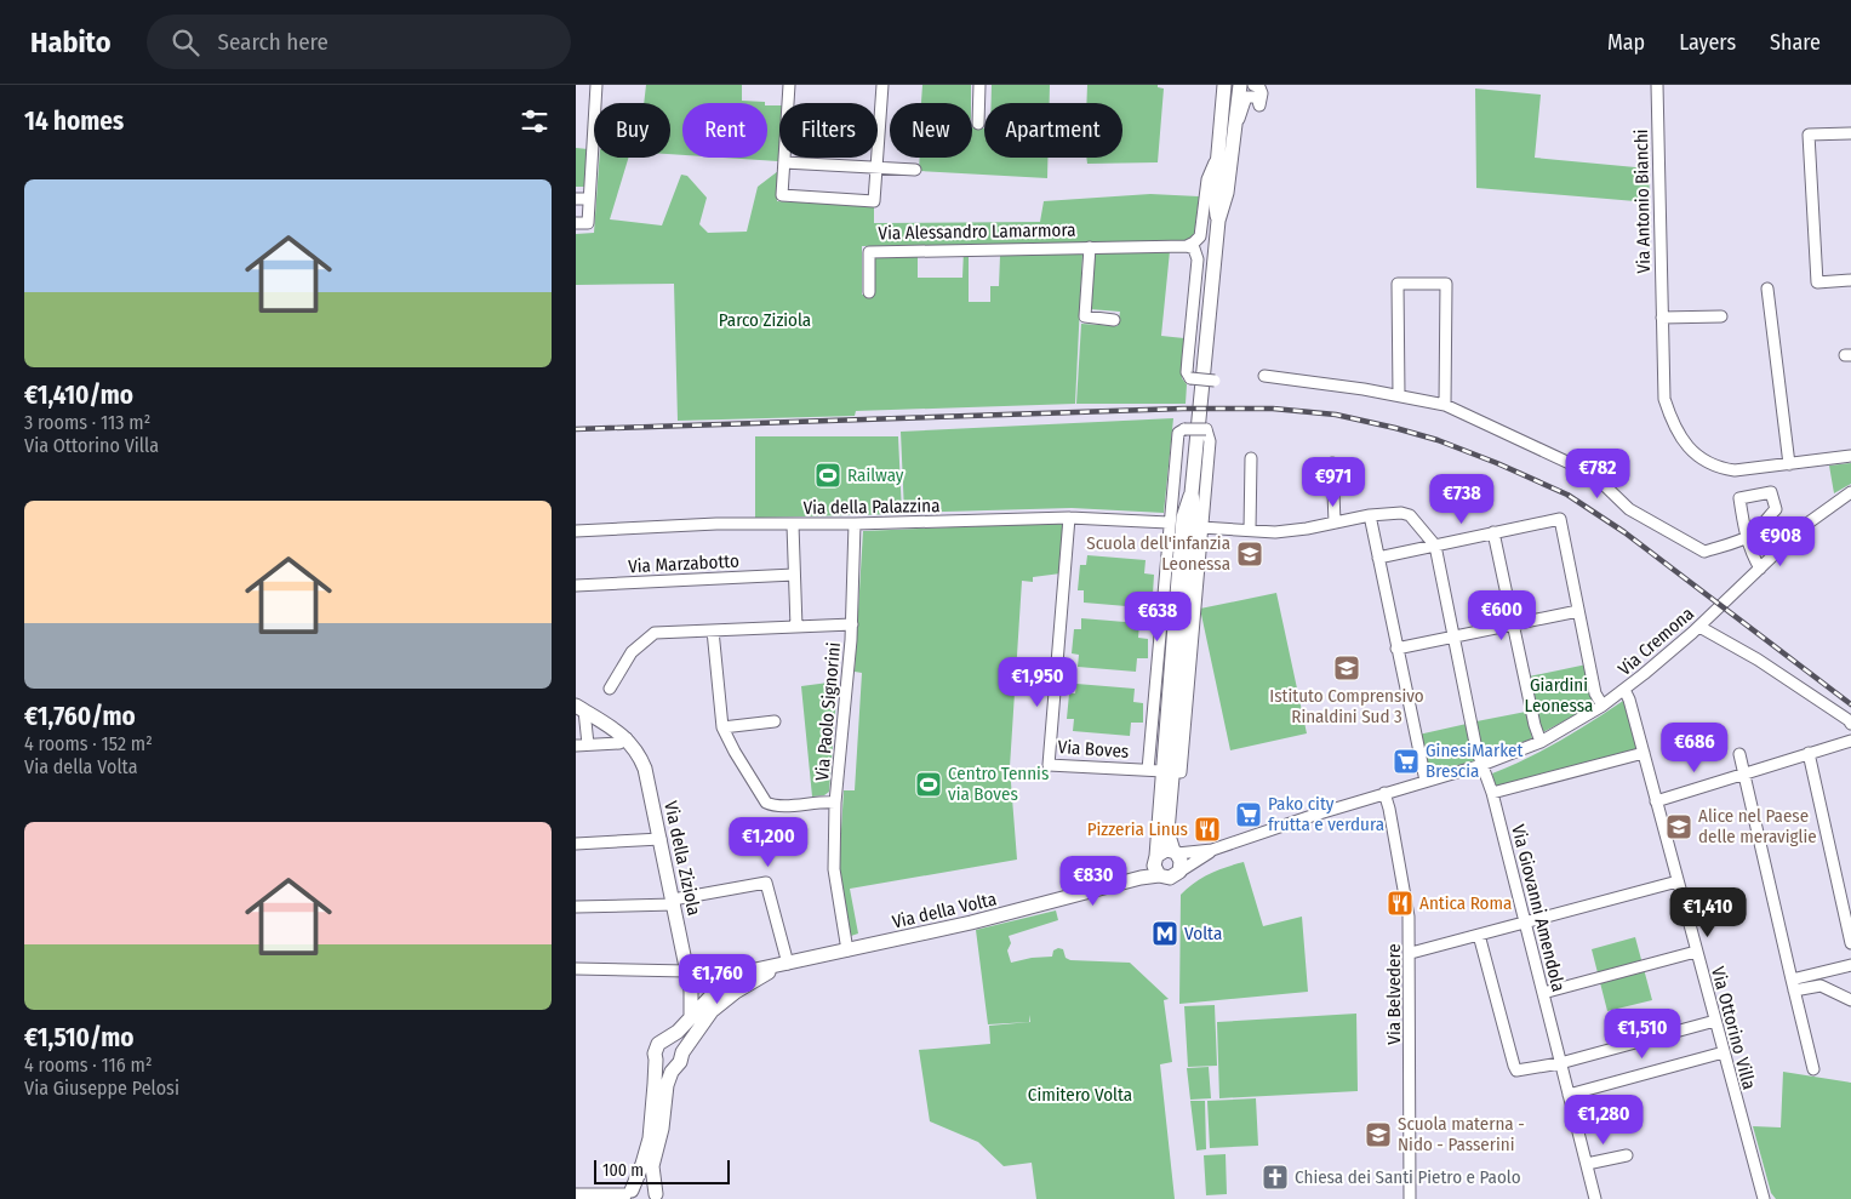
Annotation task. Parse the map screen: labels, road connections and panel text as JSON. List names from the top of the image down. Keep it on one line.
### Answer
{"streets":{"main road":["Via della Ziziola","Via della Volta"],"street":["Via Antonio Bianchi","Via Alessandro Lamarmora","Via della Palazzina","Via Marzabotto","Via Cremona","Via Paolo Signorini","Via Boves","Via Giovanni Amendola","Via Belvedere","Via Ottorino Villa"]},"crossings":[["Via della Palazzina","Via Paolo Signorini"],["Via della Palazzina","Via Boves"],["Via Cremona","Via Giovanni Amendola"],["Via Cremona","Via della Volta"],["Via Cremona","Via Belvedere"],["Via Cremona","Via Ottorino Villa"],["Via Paolo Signorini","Via della Volta"]],"parks":["Parco Ziziola","Giardini Leonessa","Cimitero Volta"],"places":{"sports":["Railway","Centro Tennis via Boves"],"school or university":["Scuola dell'infanzia Leonessa","Istituto Comprensivo Rinaldini Sud 3","Alice nel Paese delle meraviglie","Scuola materna - Nido - Passerini"],"supermarket":["GinesiMarket Brescia","Pako city frutta e verdura"],"restaurant":["Pizzeria Linus","Antica Roma"],"metro station":["Volta"],"church":["Chiesa dei Santi Pietro e Paolo"]},"scale_bar":"100 m","page":{"header":"Habito","search":"Search here","nav":["Map","Layers","Share"],"heading":"14 homes","chip":["Buy","Rent","Filters","New","Apartment"],"list":[{"name":"€1,410/mo","note":"3 rooms · 113 m² · Via Ottorino Villa"},{"name":"€1,760/mo","note":"4 rooms · 152 m² · Via della Volta"},{"name":"€1,510/mo","note":"4 rooms · 116 m² · Via Giuseppe Pelosi"}],"price":["€782","€971","€738","€908","€600","€638","€1,950","€686","€1,200","€830","€1,410","€1,760","€1,510","€1,280"],"scale":"100 m"}}
